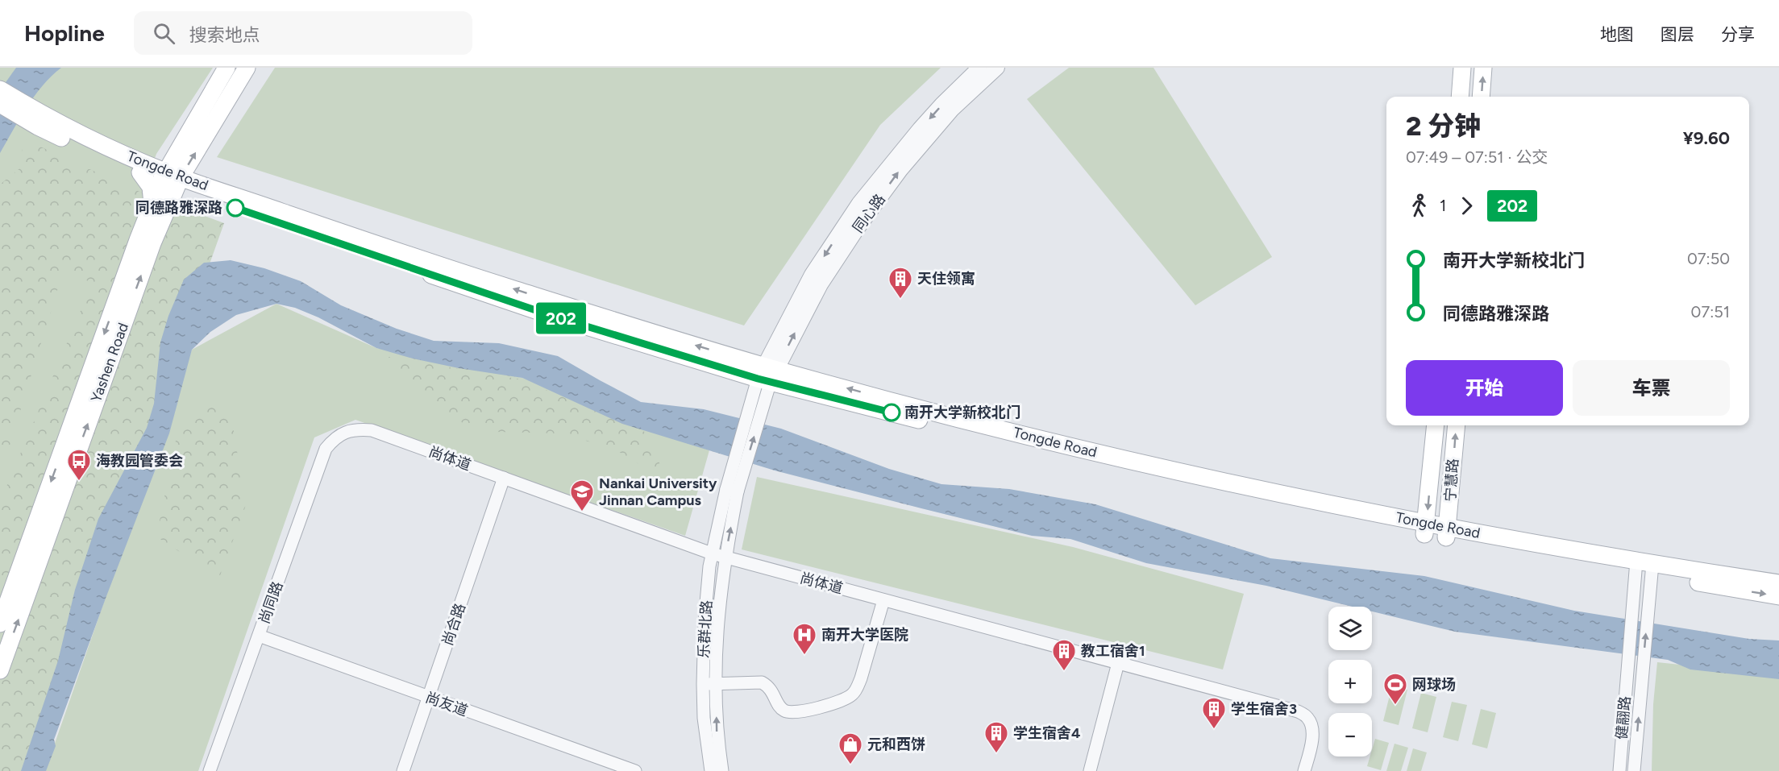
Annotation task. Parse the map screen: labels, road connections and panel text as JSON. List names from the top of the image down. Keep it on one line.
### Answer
{"streets":{"main road":["Tongde Road","Yashen Road","宁慧路"],"street":["同心路","尚体道","尚同路","尚合路","乐群北路","尚友道","健翮路"]},"crossings":[["Tongde Road","同心路"],["Tongde Road","宁慧路"],["Tongde Road","乐群北路"],["Tongde Road","健翮路"],["同心路","乐群北路"],["尚体道","尚同路"],["尚体道","尚合路"],["尚体道","乐群北路"],["尚同路","尚友道"],["尚合路","尚友道"]],"places":{"other":["同德路雅深路","南开大学新校北门"],"building":["天住领寓","教工宿舍1","学生宿舍3","学生宿舍4"],"bus stop":["海教园管委会"],"school or university":["Nankai University Jinnan Campus"],"hospital":["南开大学医院"],"sports":["网球场"],"shop":["元和西饼"]},"lines":["bus line 202"],"page":{"header":"Hopline","search":"搜索地点","nav":["地图","图层","分享"],"on_map":"202","heading":["2 分钟","07:49 – 07:51 · 公交","¥9.60"],"legs":["1","202"],"list":[{"name":"南开大学新校北门","value":"07:50"},{"name":"同德路雅深路","value":"07:51"}],"buttons":["开始","车票"],"map_buttons":["+","−"]}}
